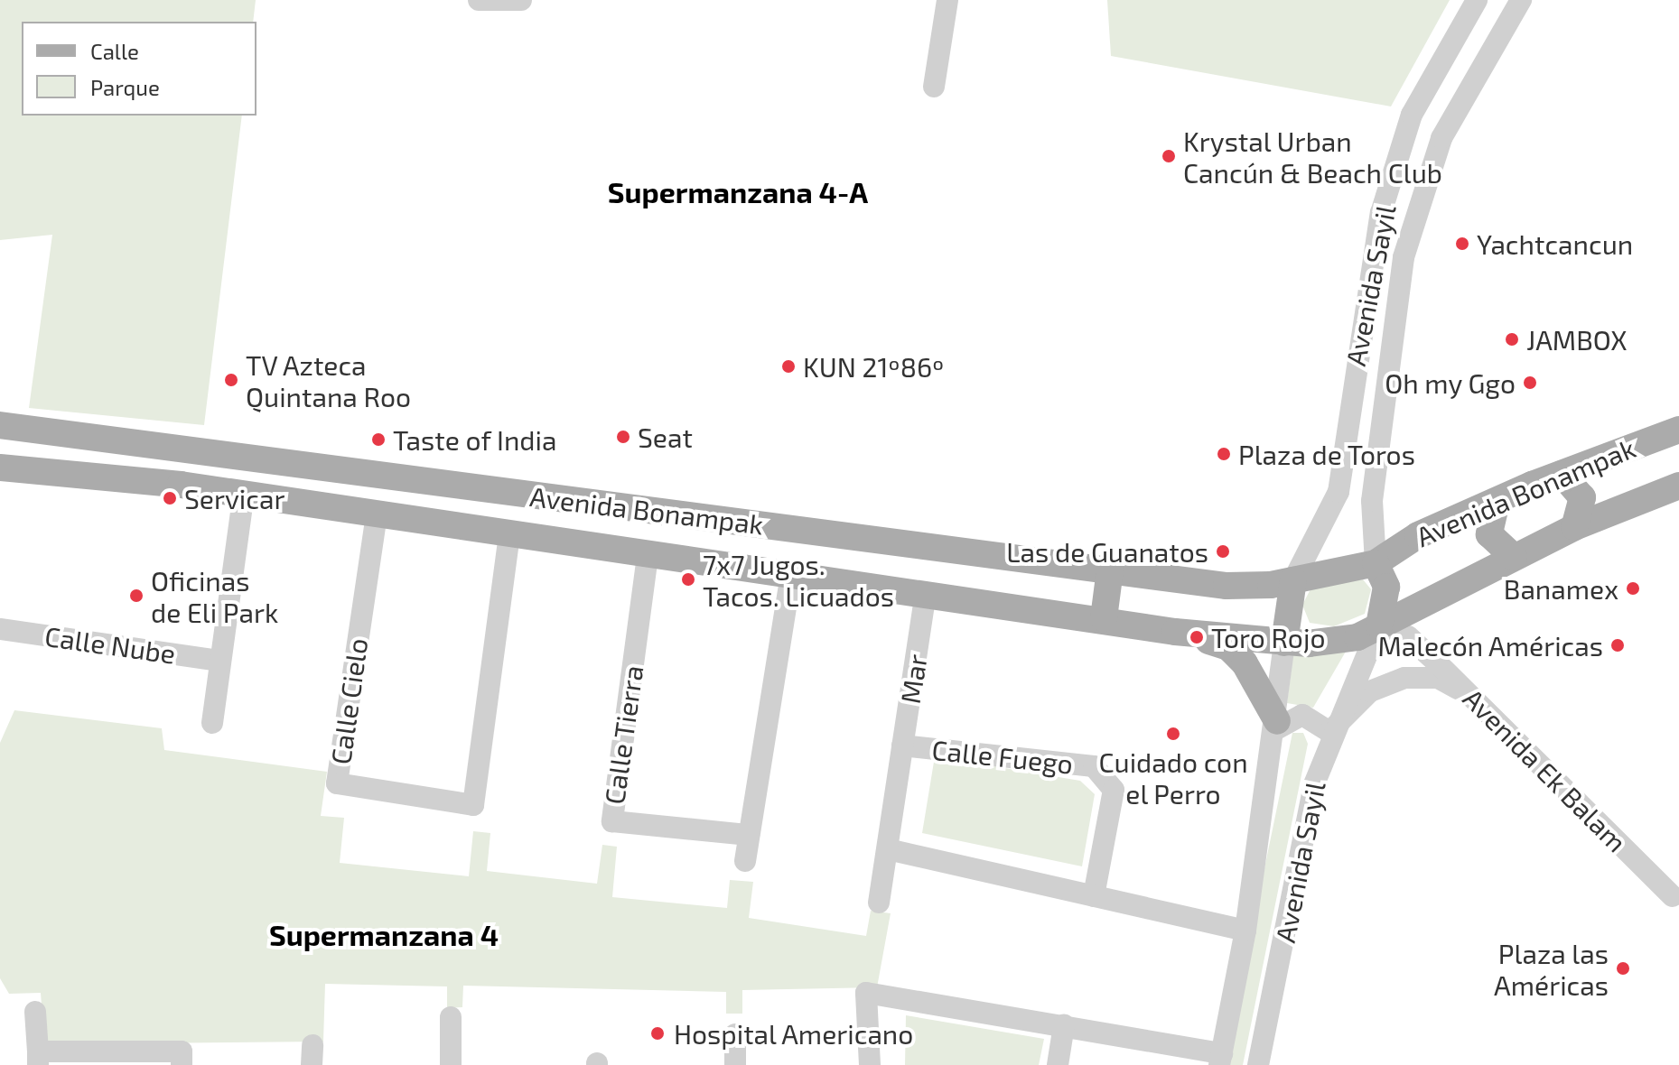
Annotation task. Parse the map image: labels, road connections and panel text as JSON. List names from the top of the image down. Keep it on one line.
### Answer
{"streets":{"main road":["Avenida Bonampak"],"street":["Avenida Sayil","Calle Nube","Mar","Calle Cielo","Calle Tierra","Calle Fuego","Avenida Ek Balam"]},"crossings":[["Avenida Sayil","Avenida Bonampak"],["Avenida Sayil","Avenida Ek Balam"],["Avenida Bonampak","Mar"],["Avenida Bonampak","Calle Cielo"],["Avenida Bonampak","Calle Tierra"],["Avenida Bonampak","Avenida Ek Balam"],["Mar","Calle Fuego"]],"districts":["Supermanzana 4-A","Supermanzana 4"],"places":["Krystal Urban Cancún & Beach Club","Yachtcancun","JAMBOX","KUN 21º86º","TV Azteca Quintana Roo","Oh my Ggo","Seat","Taste of India","Plaza de Toros","Servicar","Las de Guanatos","7x7 Jugos. Tacos. Licuados","Banamex","Oficinas de Eli Park","Toro Rojo","Malecón Américas","Cuidado con el Perro","Plaza las Américas","Hospital Americano"],"legend":["Calle","Parque"]}
